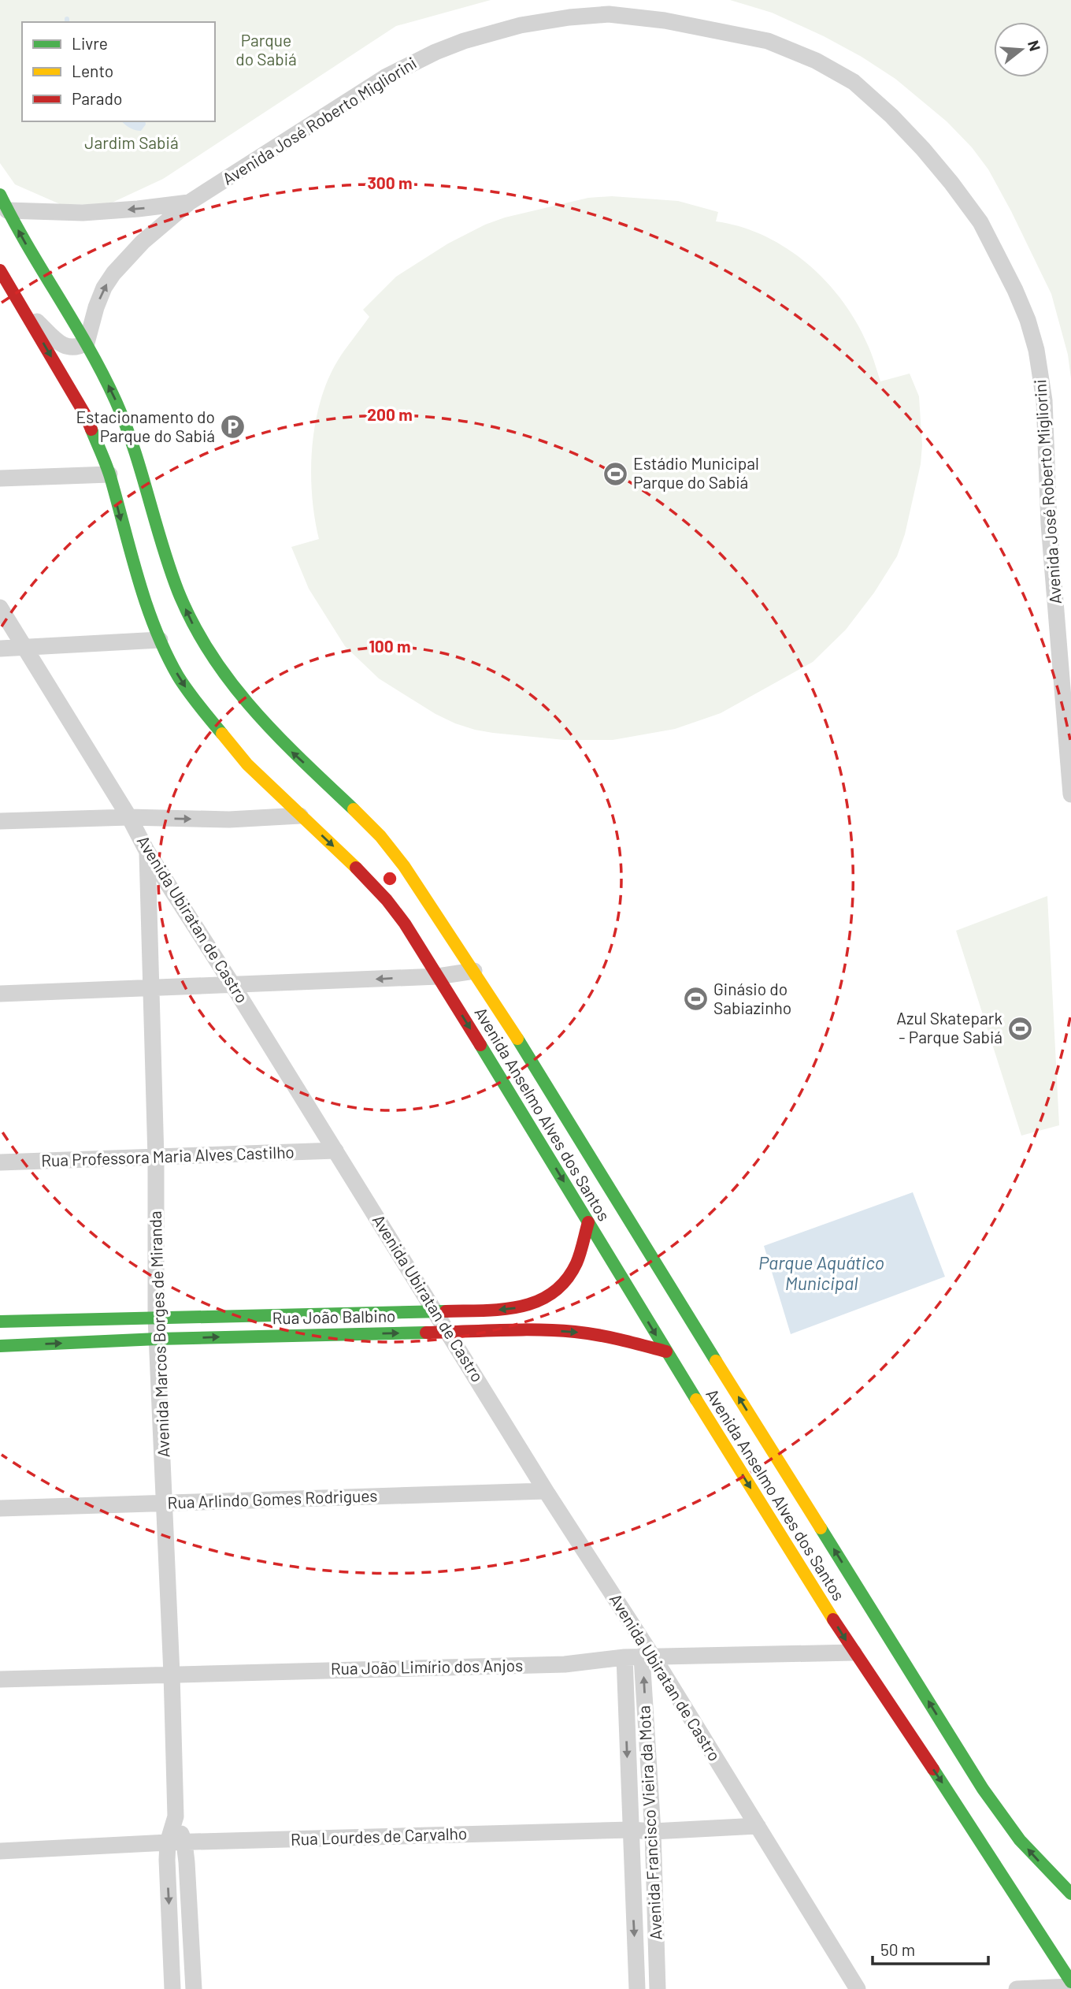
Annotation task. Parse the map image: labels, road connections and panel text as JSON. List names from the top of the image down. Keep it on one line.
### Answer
{"streets":{"main road":["Avenida Anselmo Alves dos Santos","Rua João Balbino"],"street":["Avenida José Roberto Migliorini","Avenida Ubiratan de Castro","Rua Professora Maria Alves Castilho","Avenida Marcos Borges de Miranda","Rua Arlindo Gomes Rodrigues","Rua João Limírio dos Anjos","Avenida Francisco Vieira da Mota","Rua Lourdes de Carvalho"]},"crossings":[["Avenida José Roberto Migliorini","Avenida Anselmo Alves dos Santos"],["Avenida Ubiratan de Castro","Rua Professora Maria Alves Castilho"],["Avenida Ubiratan de Castro","Rua João Balbino"],["Avenida Ubiratan de Castro","Avenida Marcos Borges de Miranda"],["Avenida Ubiratan de Castro","Rua Arlindo Gomes Rodrigues"],["Avenida Ubiratan de Castro","Rua João Limírio dos Anjos"],["Avenida Ubiratan de Castro","Avenida Francisco Vieira da Mota"],["Avenida Ubiratan de Castro","Rua Lourdes de Carvalho"],["Avenida Anselmo Alves dos Santos","Rua João Balbino"],["Avenida Anselmo Alves dos Santos","Rua João Limírio dos Anjos"],["Rua Professora Maria Alves Castilho","Avenida Marcos Borges de Miranda"],["Rua João Balbino","Avenida Marcos Borges de Miranda"],["Avenida Marcos Borges de Miranda","Rua Arlindo Gomes Rodrigues"],["Avenida Marcos Borges de Miranda","Rua João Limírio dos Anjos"],["Avenida Marcos Borges de Miranda","Rua Lourdes de Carvalho"],["Rua João Limírio dos Anjos","Avenida Francisco Vieira da Mota"],["Avenida Francisco Vieira da Mota","Rua Lourdes de Carvalho"]],"water":["Parque Aquático Municipal"],"parks":["Parque do Sabiá","Jardim Sabiá"],"places":{"parking":["Estacionamento do Parque do Sabiá"],"sports":["Estádio Municipal Parque do Sabiá","Ginásio do Sabiazinho","Azul Skatepark - Parque Sabiá"]},"legend":["Livre","Lento","Parado"],"scale_bar":"50 m","north":"right","rings":["300 m","200 m","100 m"]}
